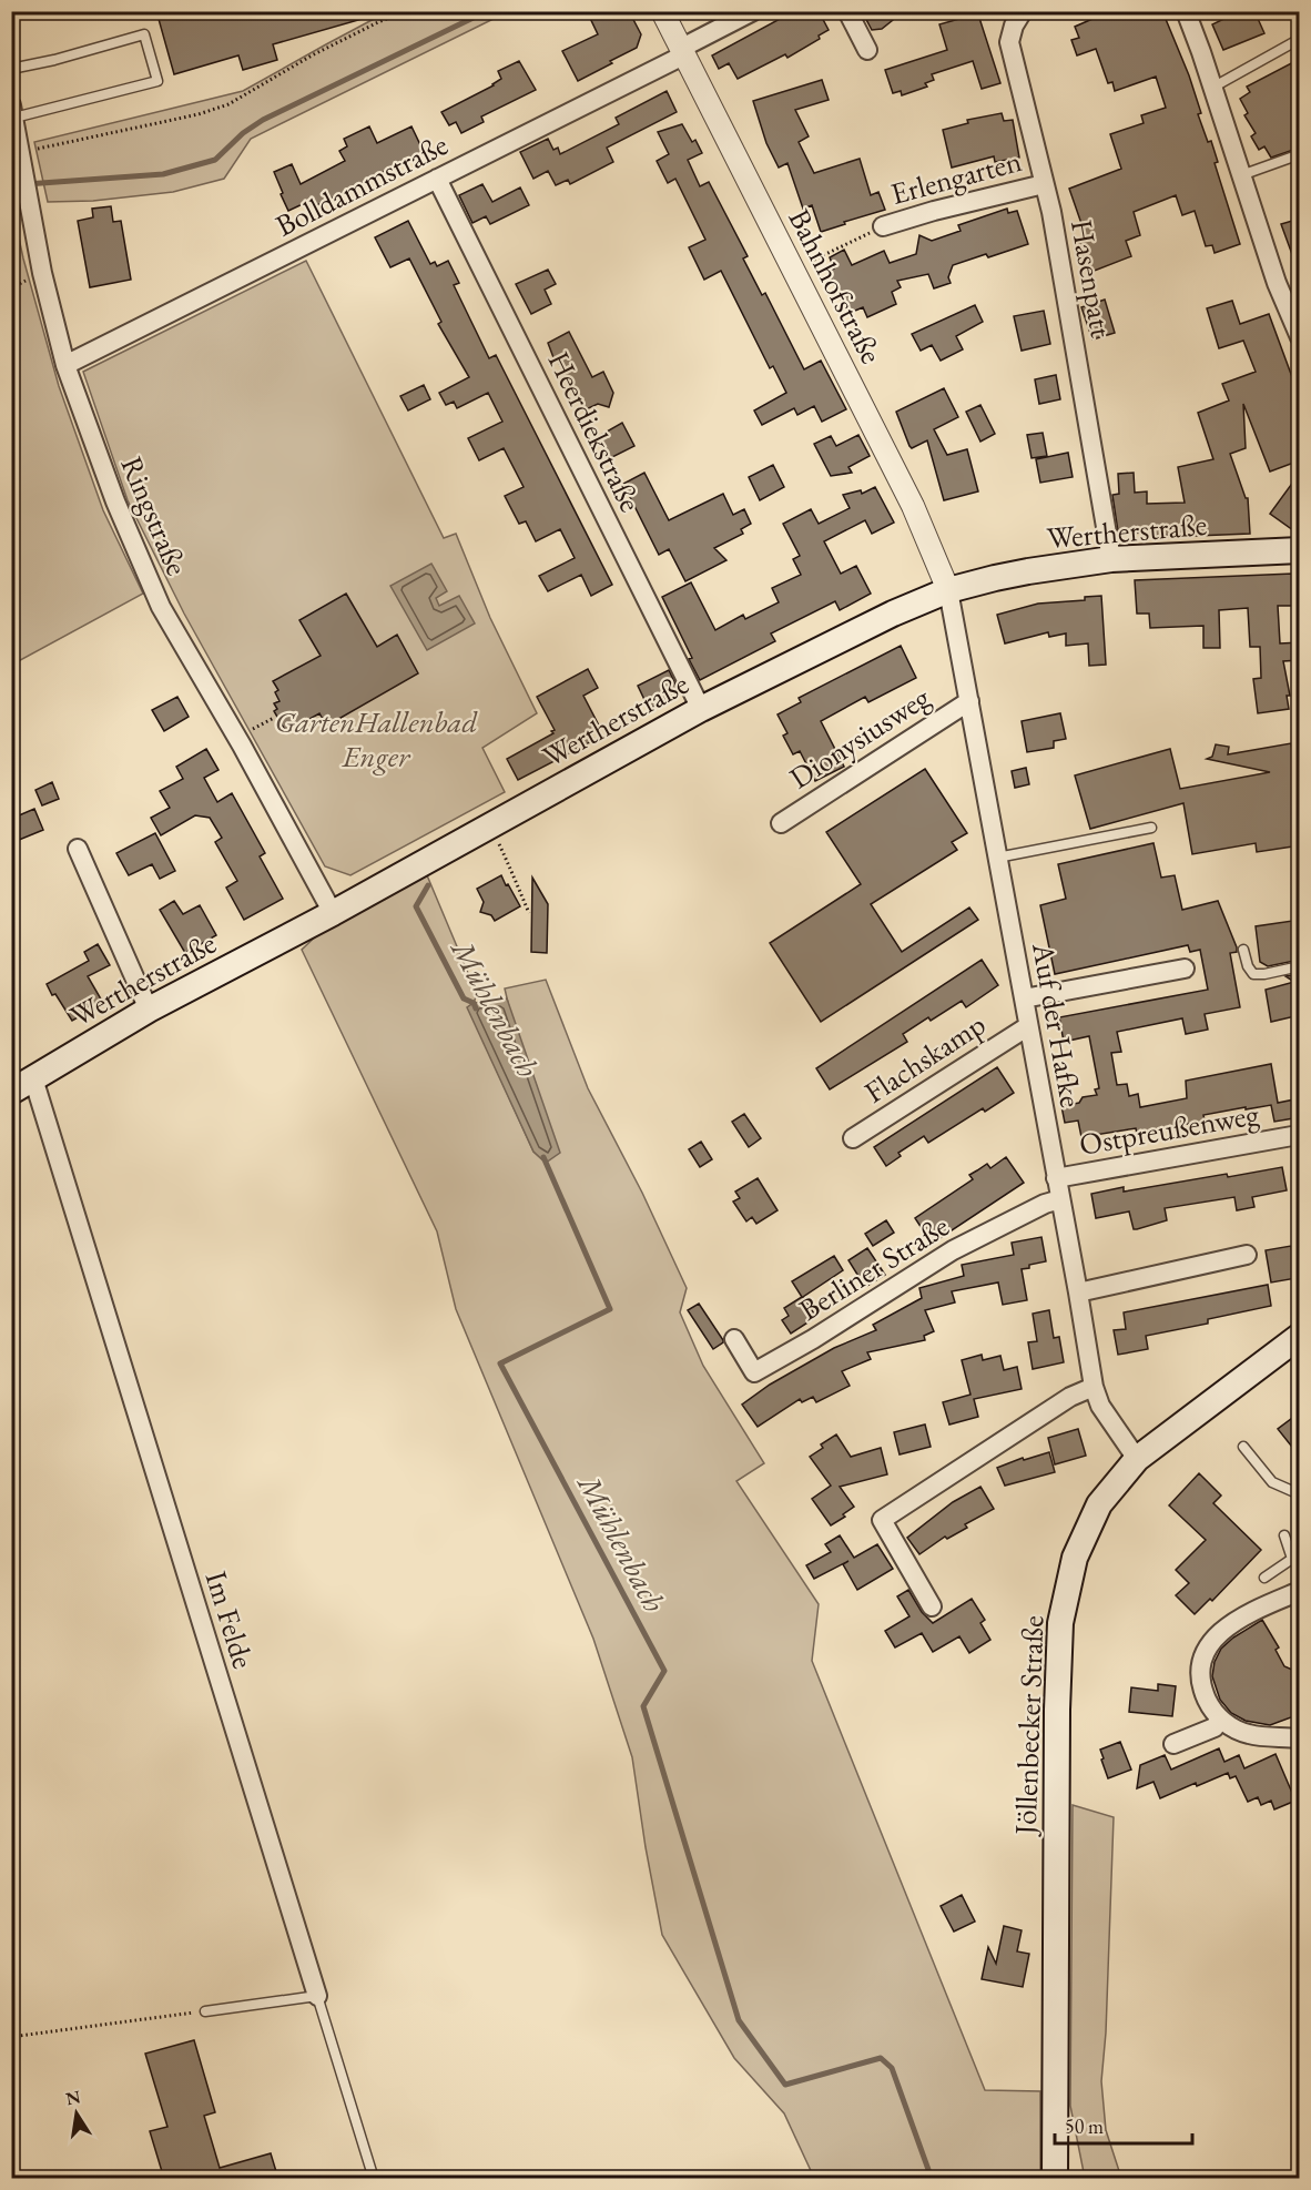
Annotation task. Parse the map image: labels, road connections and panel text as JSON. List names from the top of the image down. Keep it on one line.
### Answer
{"streets":{"main road":["Wertherstraße","Jöllenbecker Straße"],"street":["Erlengarten","Bolldammstraße","Hasenpatt","Bahnhofstraße","Heerdiekstraße","Ringstraße","Dionysiusweg","Auf der Hafke","Flachskamp","Ostpreußenweg","Berliner Straße","Im Felde"]},"crossings":[["Erlengarten","Hasenpatt"],["Bolldammstraße","Bahnhofstraße"],["Bolldammstraße","Heerdiekstraße"],["Bolldammstraße","Ringstraße"],["Hasenpatt","Wertherstraße"],["Bahnhofstraße","Wertherstraße"],["Bahnhofstraße","Auf der Hafke"],["Heerdiekstraße","Wertherstraße"],["Ringstraße","Wertherstraße"],["Wertherstraße","Auf der Hafke"],["Wertherstraße","Im Felde"],["Dionysiusweg","Auf der Hafke"],["Auf der Hafke","Flachskamp"],["Auf der Hafke","Ostpreußenweg"],["Auf der Hafke","Berliner Straße"],["Auf der Hafke","Jöllenbecker Straße"]],"water":["Mühlenbach"],"parks":["GartenHallenbad Enger"],"scale_bar":"50 m","north":"top"}
